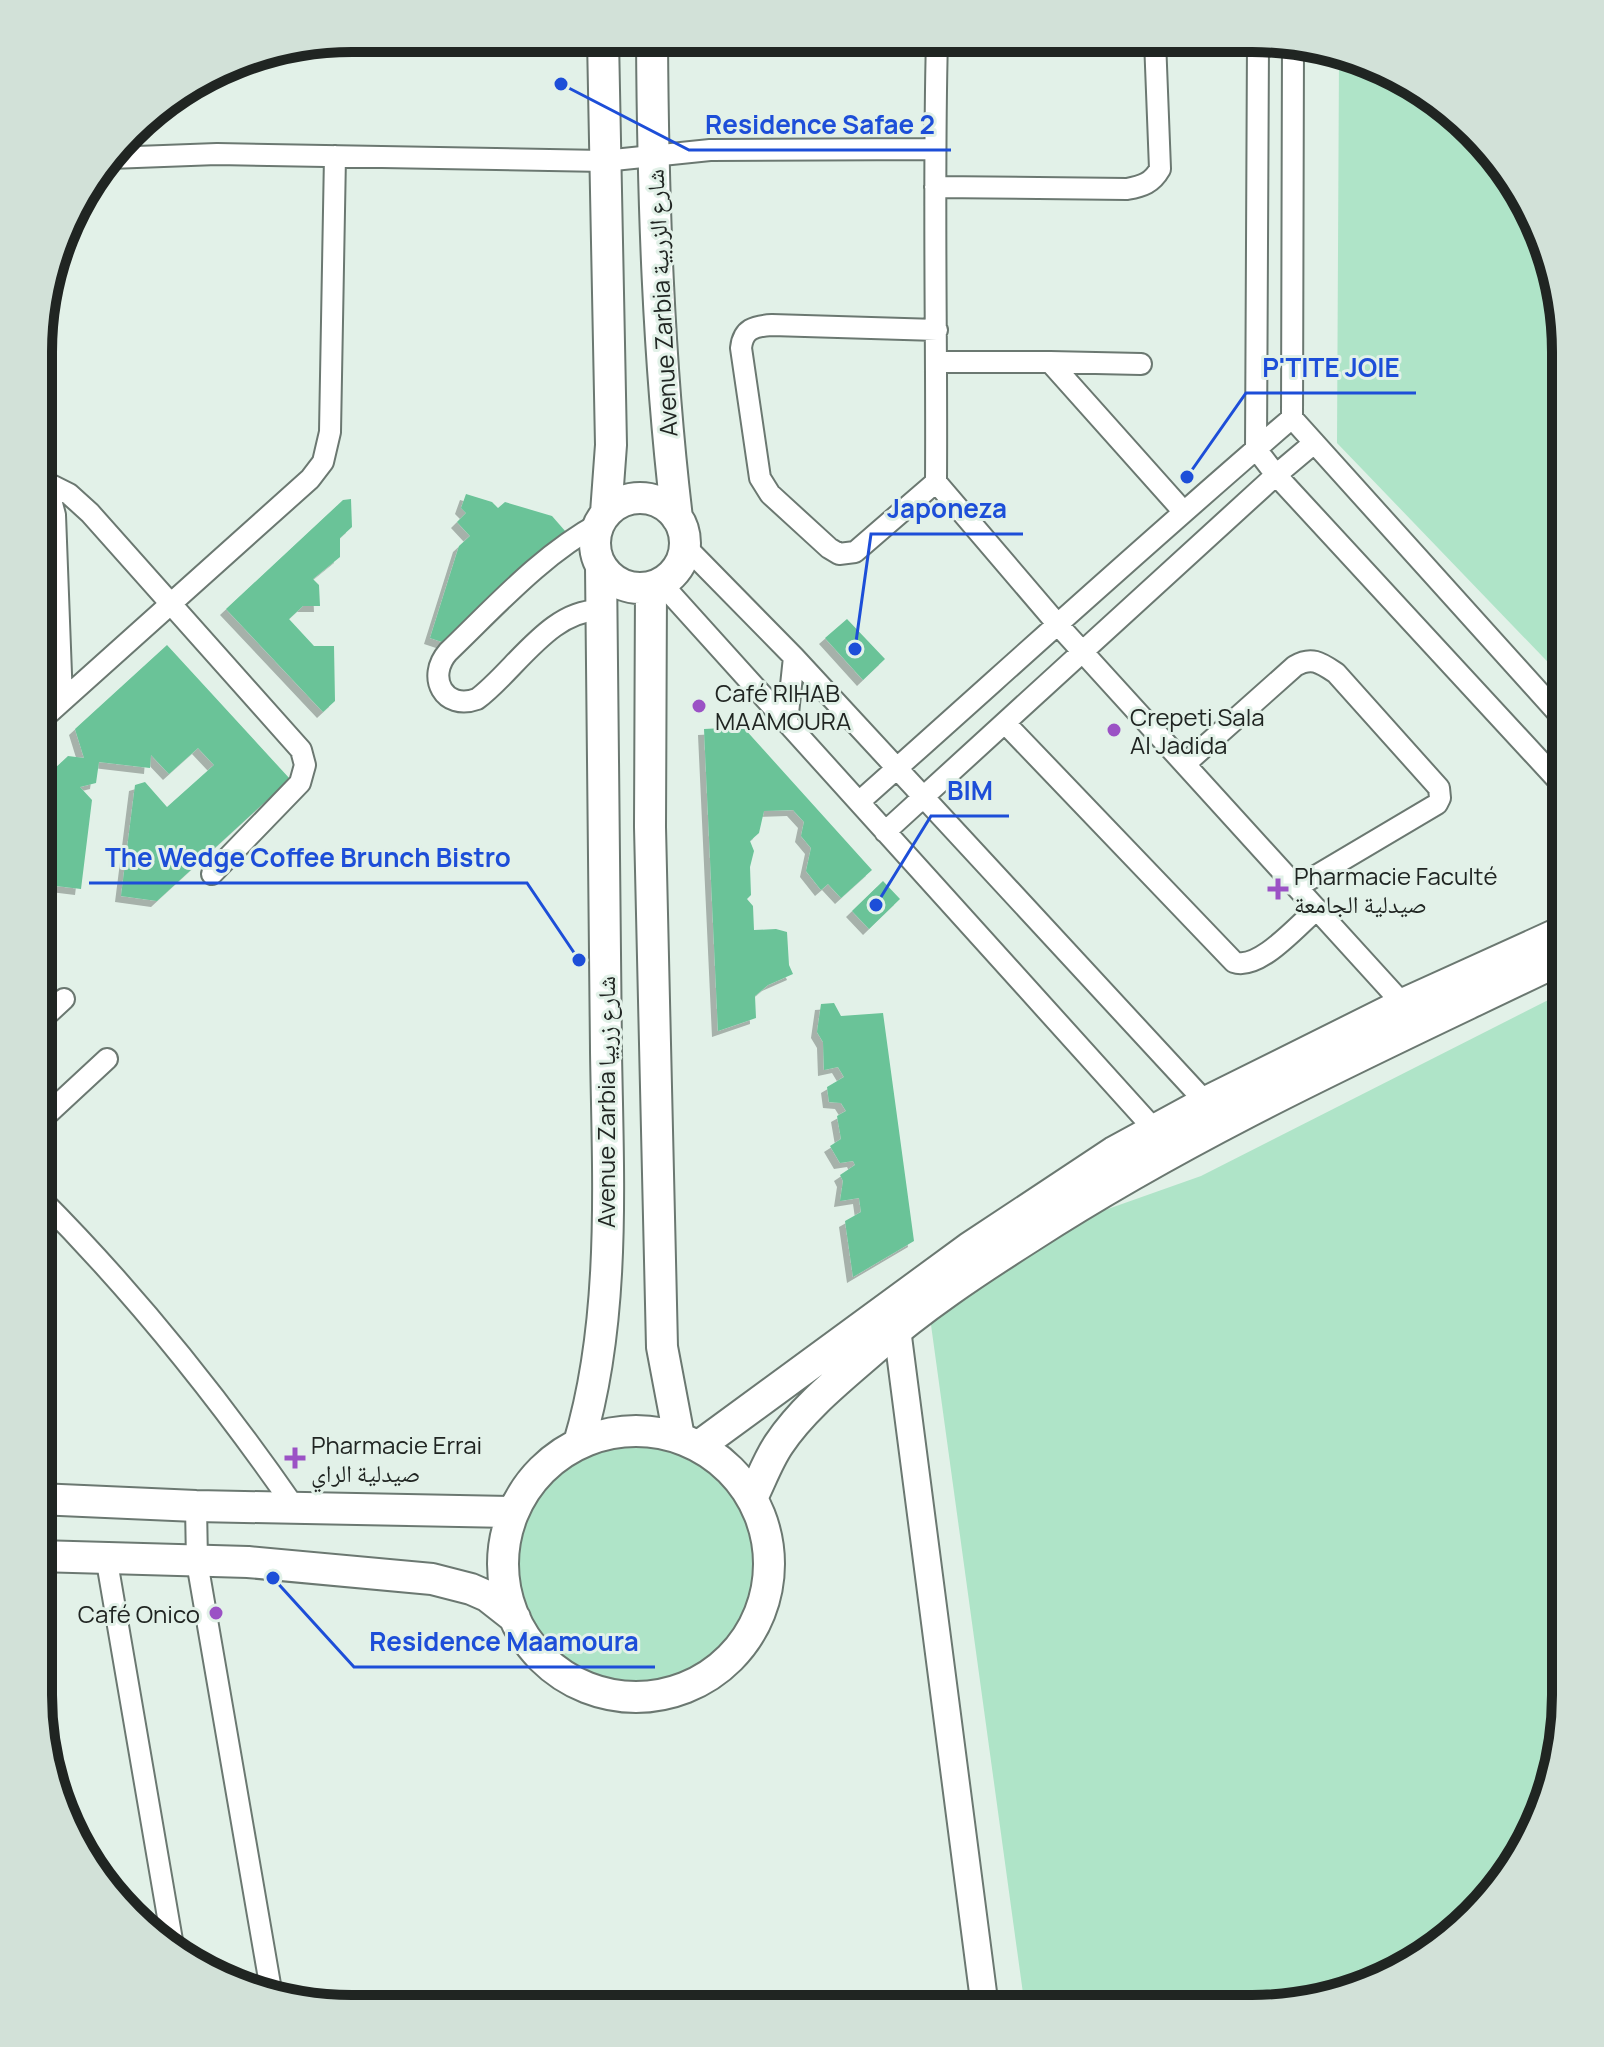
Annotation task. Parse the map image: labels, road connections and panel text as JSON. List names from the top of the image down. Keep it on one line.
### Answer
{"streets":{"main road":["Avenue Zarbia شارع الزربية","Avenue Zarbia شارع زربيا"]},"crossings":[["Avenue Zarbia شارع الزربية","Avenue Zarbia شارع زربيا"]],"places":{"other":["Residence Safae 2","P'TITE JOIE","Japoneza","Café RIHAB MAAMOURA","Crepeti Sala Al Jadida","BIM","The Wedge Coffee Brunch Bistro","Residence Maamoura","Café Onico"],"health":["Pharmacie Faculté صيدلية الجامعة","Pharmacie Errai صيدلية الراي"]}}
